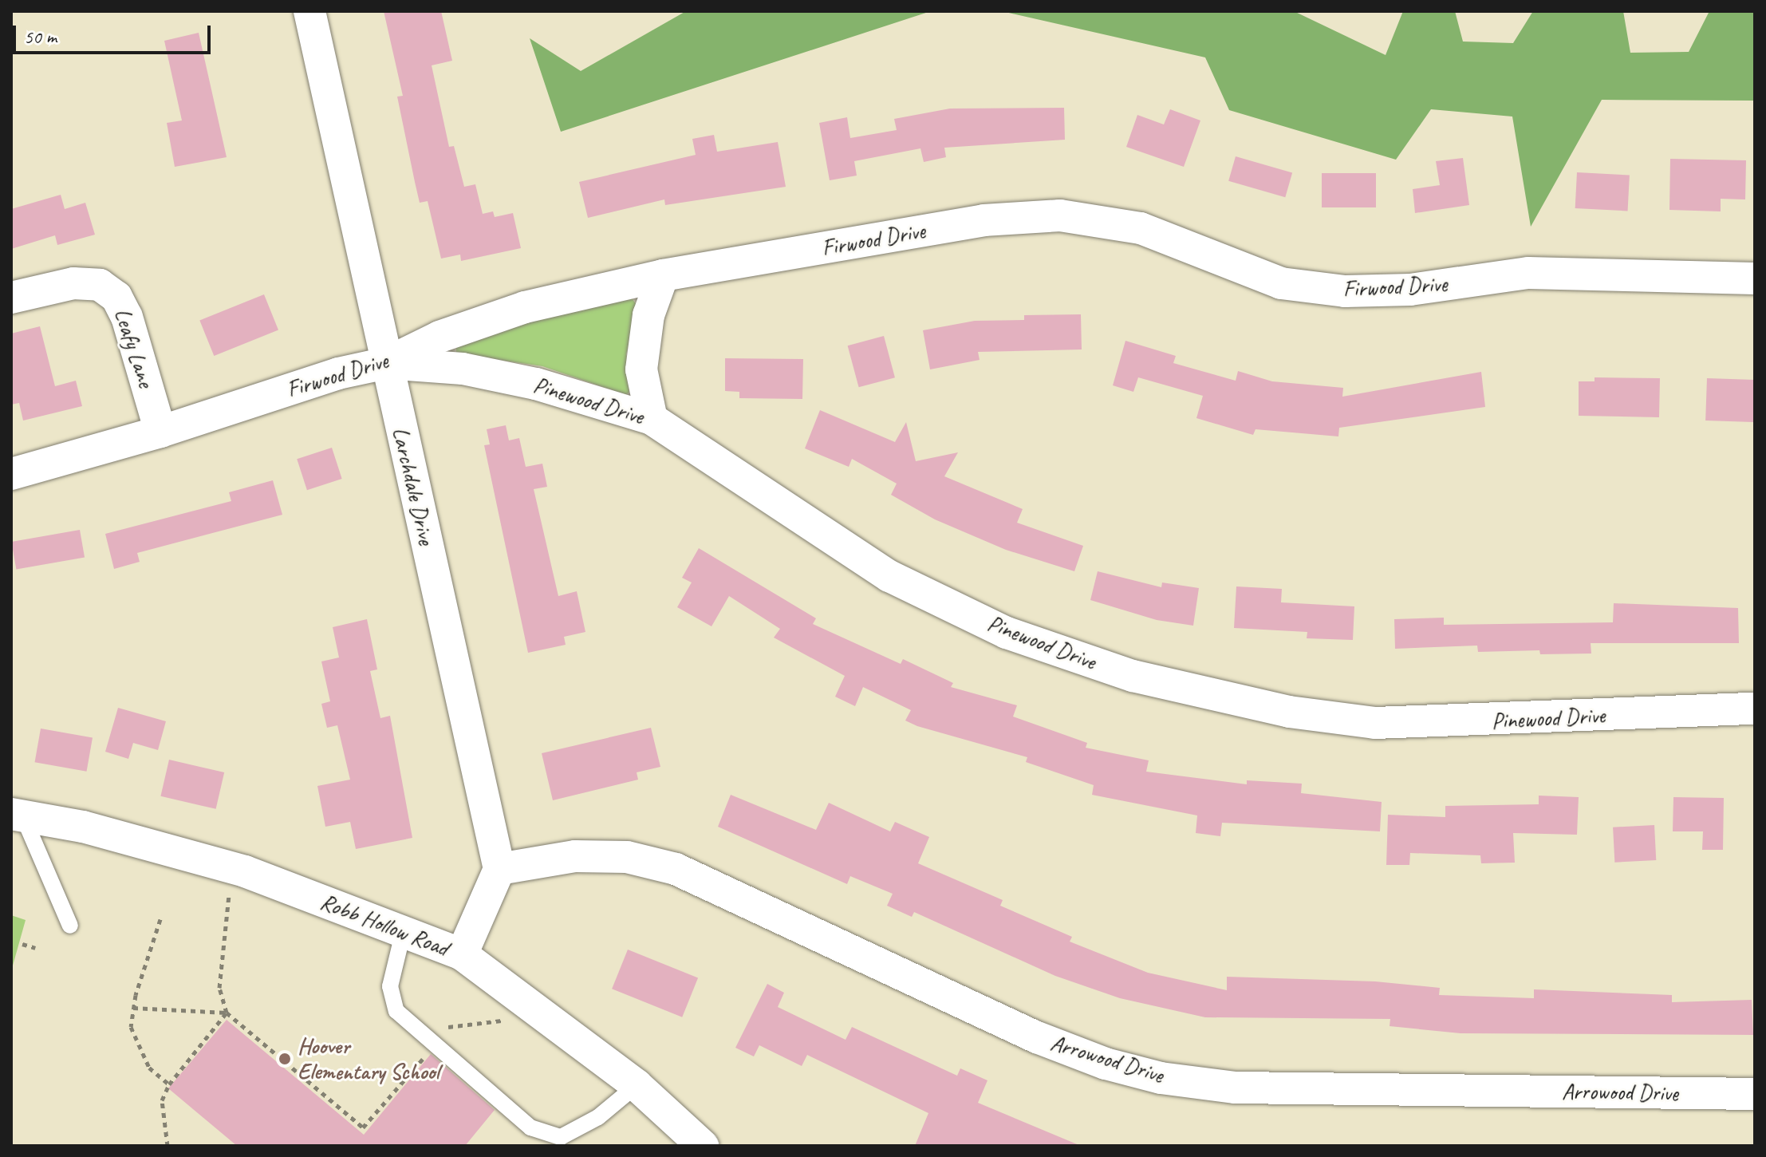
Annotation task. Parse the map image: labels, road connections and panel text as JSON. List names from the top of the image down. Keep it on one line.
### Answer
{"streets":{"street":["Firwood Drive","Leafy Lane","Pinewood Drive","Larchdale Drive","Robb Hollow Road","Arrowood Drive"]},"crossings":[["Firwood Drive","Leafy Lane"],["Firwood Drive","Pinewood Drive"],["Firwood Drive","Larchdale Drive"],["Pinewood Drive","Larchdale Drive"],["Larchdale Drive","Arrowood Drive"]],"places":["Hoover Elementary School"],"scale_bar":"50 m"}
